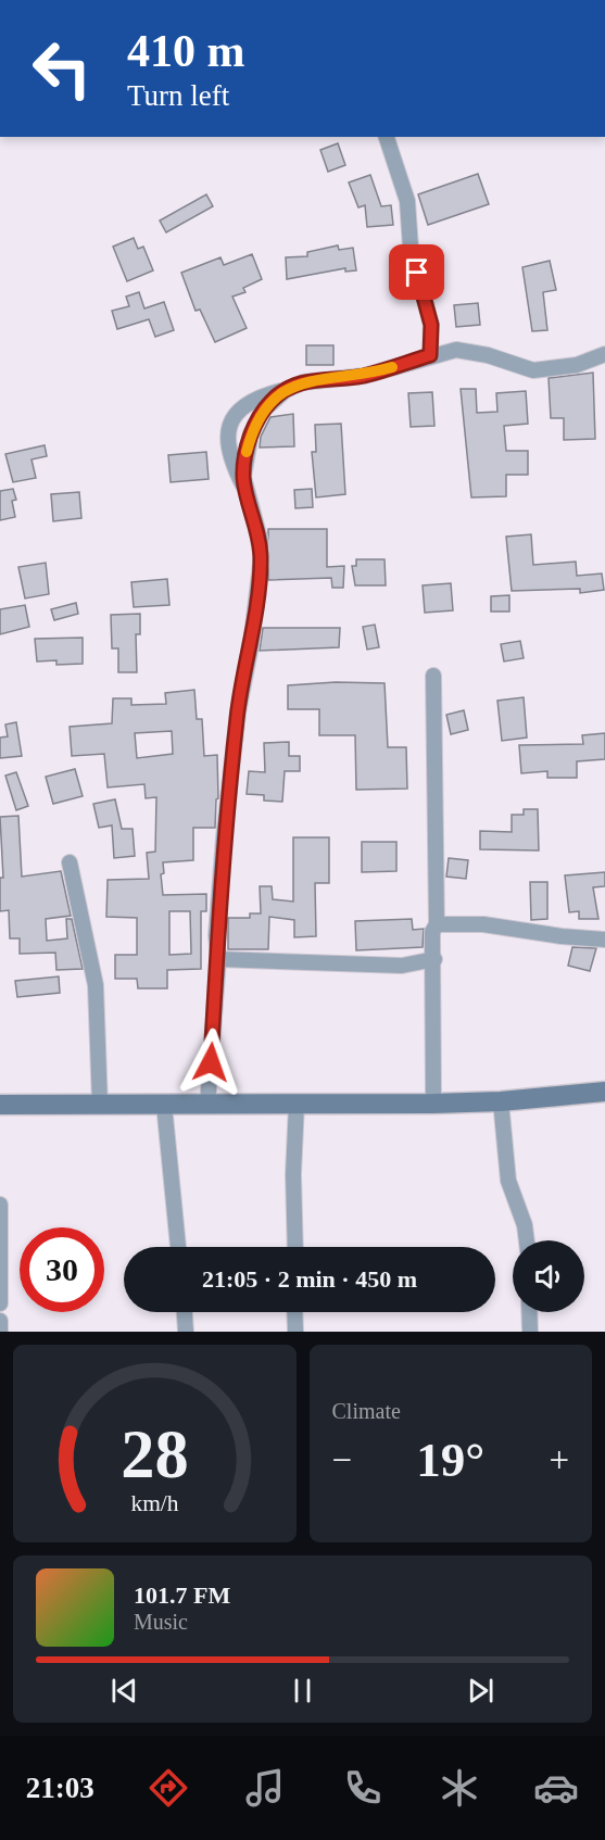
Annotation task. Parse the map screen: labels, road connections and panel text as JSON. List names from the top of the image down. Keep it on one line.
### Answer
{"page":{"turn":["410 m","Turn left"],"limit":"30","trip":"21:05 · 2 min · 450 m","tile":"Climate","heat":["−","19°","+"],"song":["101.7 FM","Music"],"tabs":"21:03","gauge":["28","km/h"]}}
